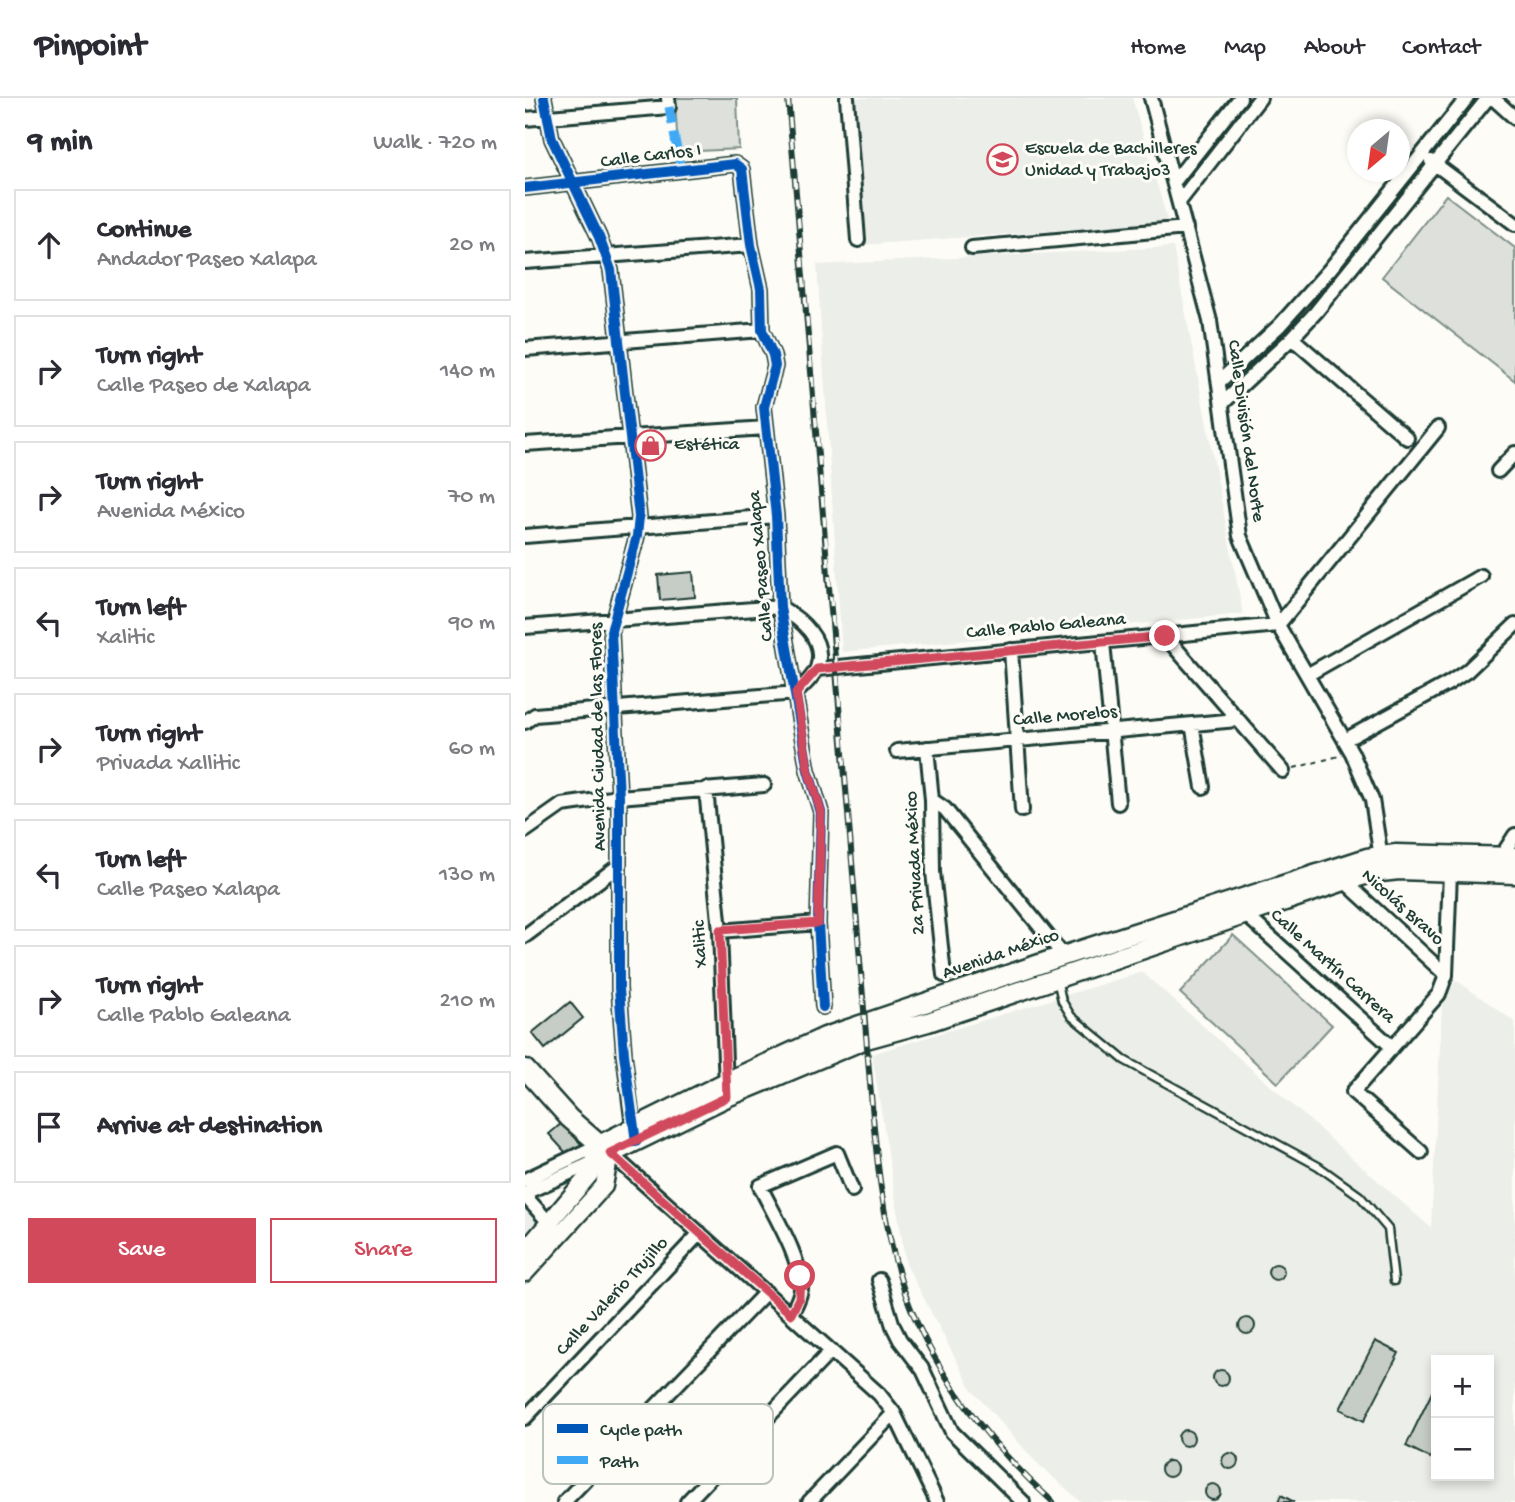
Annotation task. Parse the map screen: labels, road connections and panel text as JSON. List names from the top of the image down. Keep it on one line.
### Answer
{"streets":{"main road":["Avenida México"],"street":["Calle Carlos I","Calle División del Norte","Calle Paseo Xalapa","Calle Pablo Galeana","Calle Morelos","Avenida Ciudad de las Flores","2a Privada México","Nicolás Bravo","Xalitic","Calle Martín Carrera","Calle Valerio Trujillo"]},"crossings":[["Calle Carlos I","Calle Paseo Xalapa"],["Calle Carlos I","Avenida Ciudad de las Flores"],["Calle División del Norte","Calle Pablo Galeana"],["Calle División del Norte","Avenida México"],["Calle Paseo Xalapa","Calle Pablo Galeana"],["Calle Morelos","2a Privada México"],["Avenida Ciudad de las Flores","Avenida México"],["Nicolás Bravo","Avenida México"],["Xalitic","Avenida México"],["Avenida México","Calle Martín Carrera"]],"places":{"school or university":["Escuela de Bachilleres Unidad y Trabajo3"],"shop":["Estética"]},"legend":["Cycle path","Path"],"north":"bottom left","page":{"header":"Pinpoint","nav":["Home","Map","About","Contact"],"heading":["9 min","Walk · 720 m"],"list":[["Continue","Andador Paseo Xalapa","20 m"],["Turn right","Calle Paseo de Xalapa","140 m"],["Turn right","Avenida México","70 m"],["Turn left","Xalitic","90 m"],["Turn right","Privada Xallitic","60 m"],["Turn left","Calle Paseo Xalapa","130 m"],["Turn right","Calle Pablo Galeana","210 m"],"Arrive at destination"],"buttons":["Save","Share"],"map_buttons":["+","−"]}}
